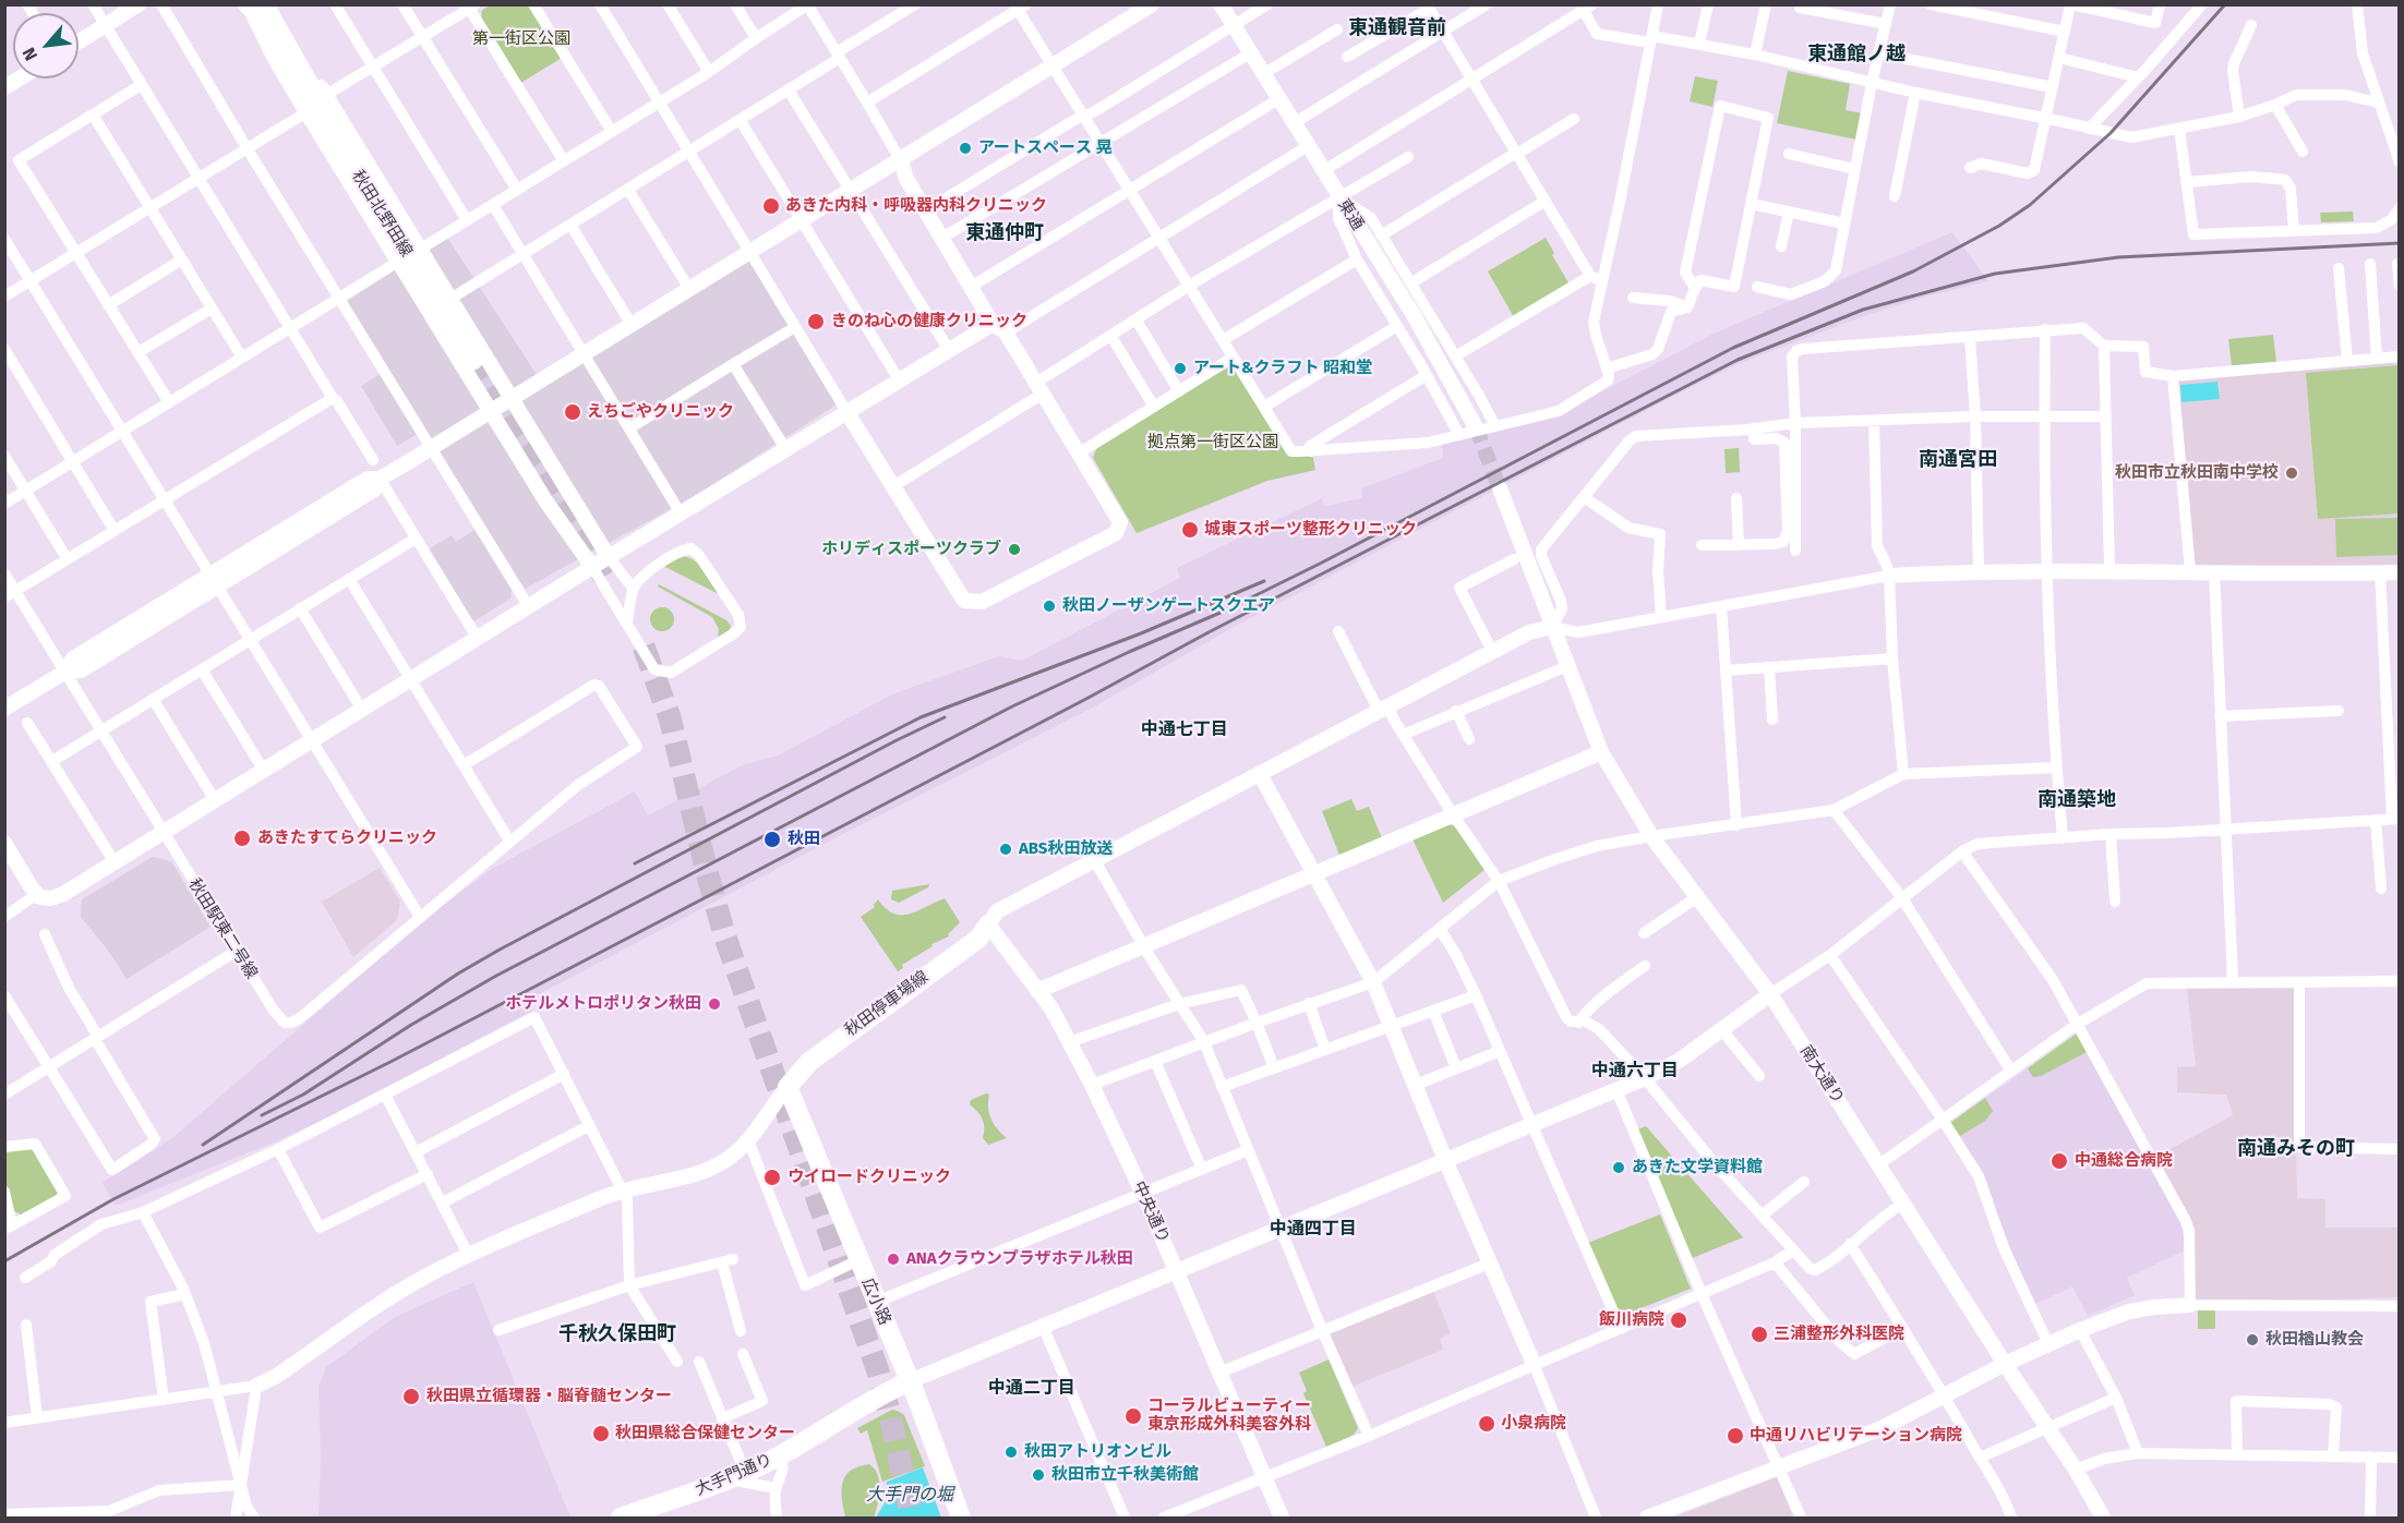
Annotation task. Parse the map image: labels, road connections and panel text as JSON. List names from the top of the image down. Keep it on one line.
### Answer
{"streets":{"highway":["秋田北野田線"],"main road":["秋田停車場線","広小路","大手門通り"],"street":["東通","秋田駅東二号線","南大通り","中央通り"]},"crossings":[["秋田停車場線","中央通り"],["秋田停車場線","広小路"],["広小路","大手門通り"]],"districts":["東通観音前","東通館ノ越","東通仲町","南通宮田","中通七丁目","南通築地","中通六丁目","南通みその町","中通四丁目","千秋久保田町","中通二丁目"],"water":["大手門の堀"],"parks":["第一街区公園","拠点第一街区公園"],"places":["アートスペース 晃","あきた内科・呼吸器内科クリニック","きのね心の健康クリニック","アート&クラフト 昭和堂","えちごやクリニック","秋田市立秋田南中学校","城東スポーツ整形クリニック","ホリディスポーツクラブ","秋田ノーザンゲートスクエア","あきたすてらクリニック","秋田","ABS秋田放送","ホテルメトロポリタン秋田","中通総合病院","あきた文学資料館","ウイロードクリニック","ANAクラウンプラザホテル秋田","飯川病院","三浦整形外科医院","秋田楢山教会","秋田県立循環器・脳脊髄センター","コーラルビューティー 東京形成外科美容外科","小泉病院","秋田県総合保健センター","中通リハビリテーション病院","秋田アトリオンビル","秋田市立千秋美術館"],"north":"bottom left"}
